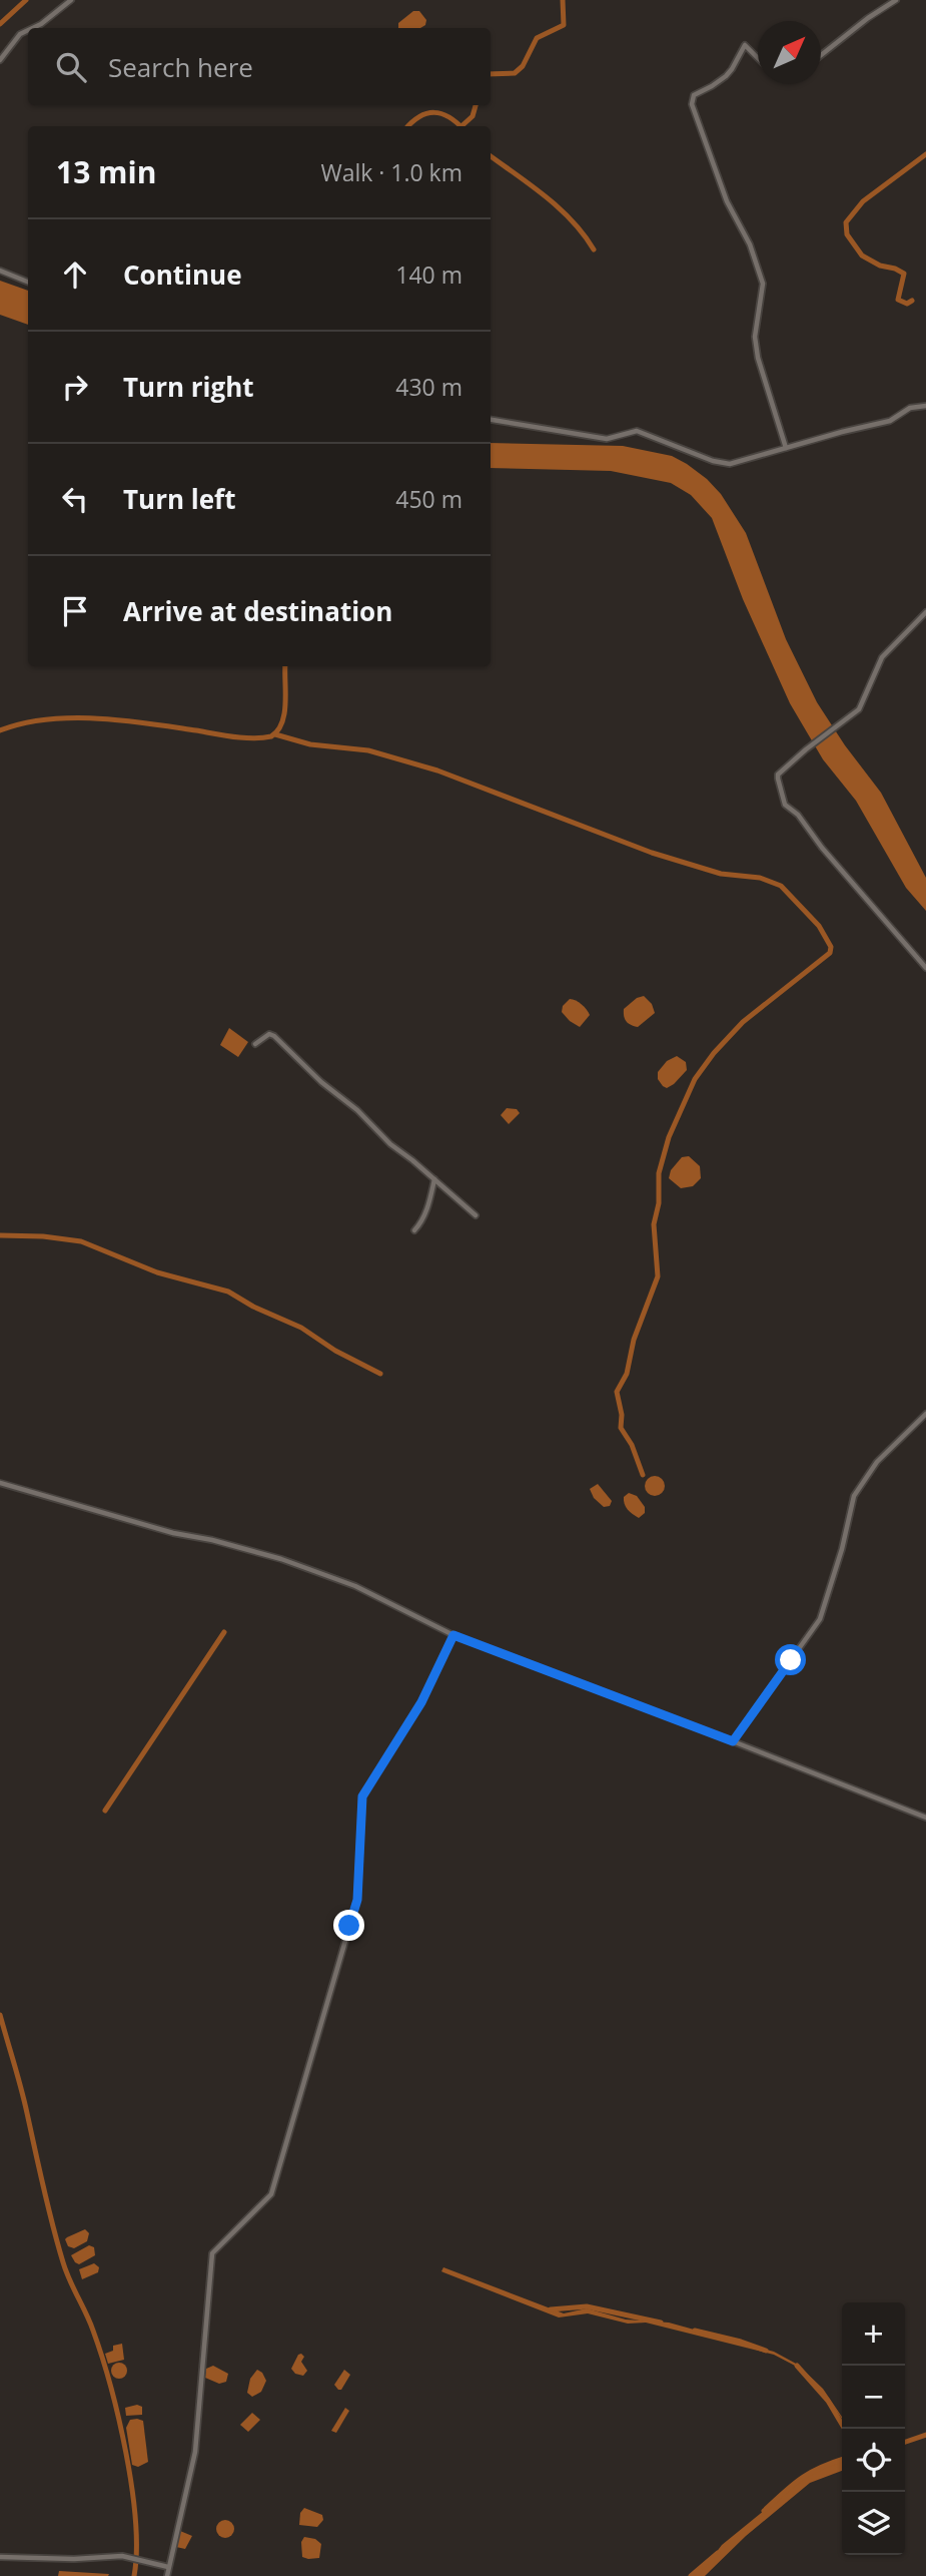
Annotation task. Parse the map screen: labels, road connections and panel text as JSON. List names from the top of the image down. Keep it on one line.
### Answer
{"north":"top right","page":{"search":"Search here","heading":["13 min","Walk · 1.0 km"],"list":[["Continue","140 m"],["Turn right","430 m"],["Turn left","450 m"],"Arrive at destination"],"map_buttons":["+","−"]}}
